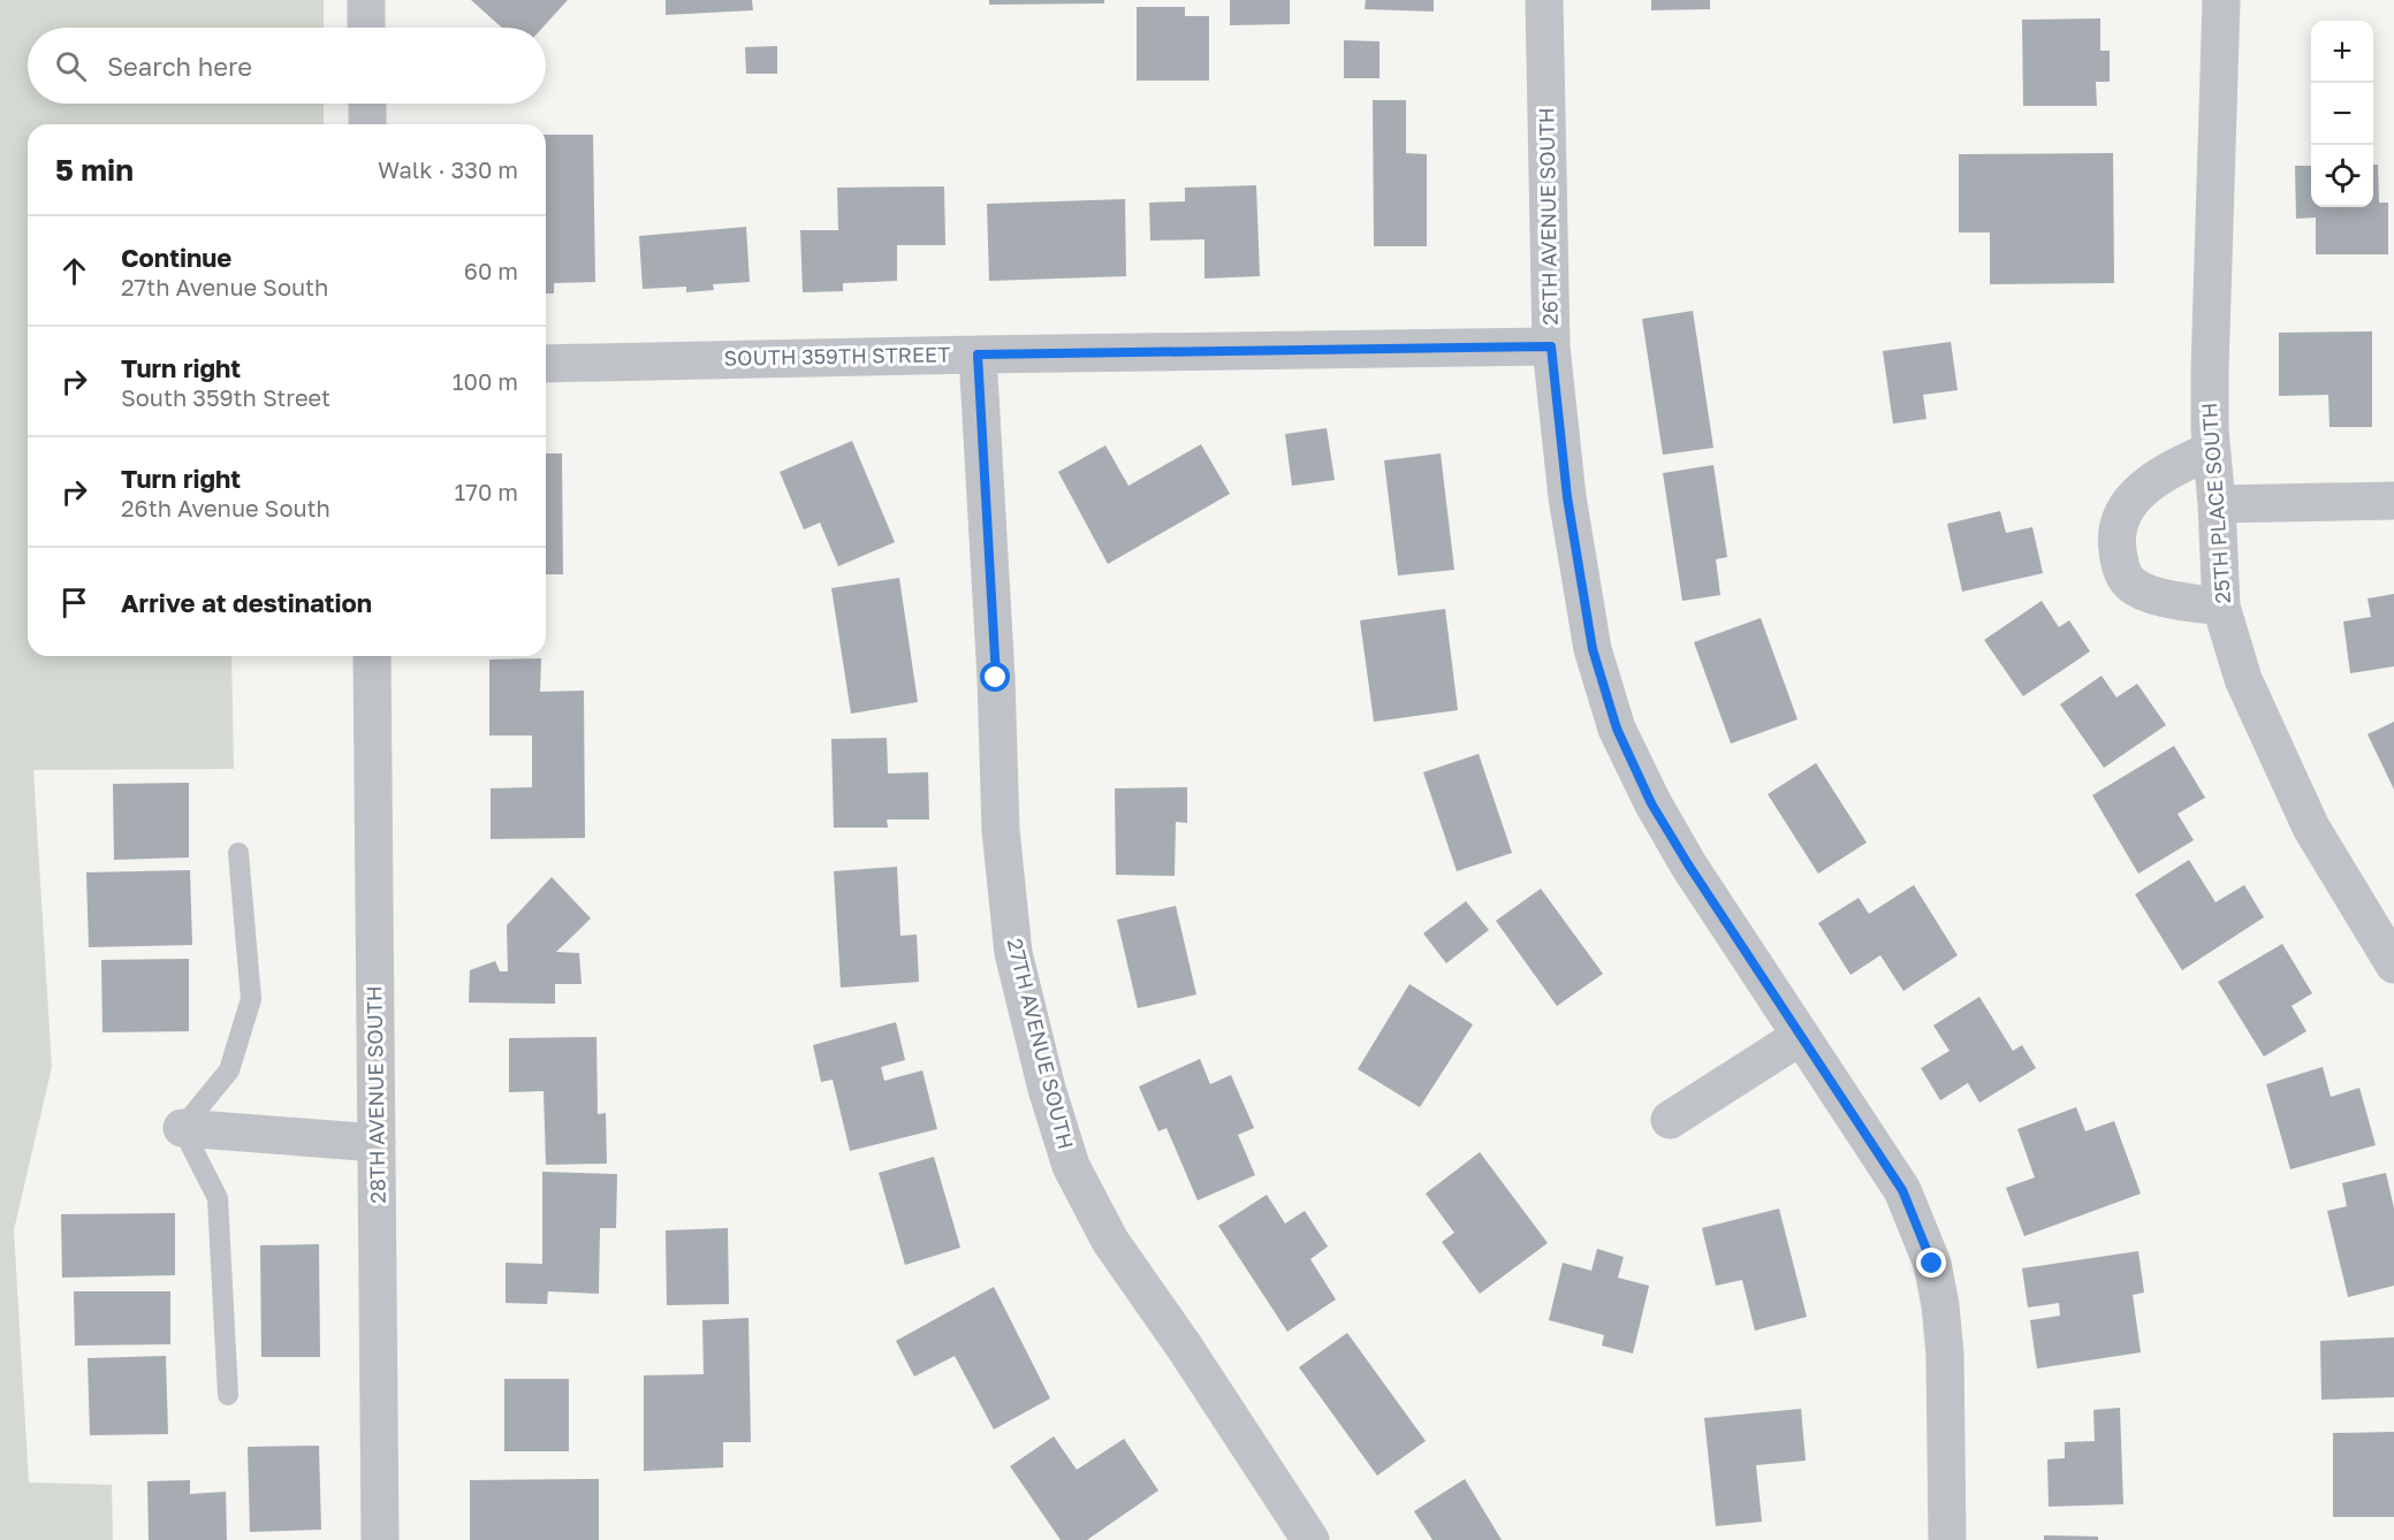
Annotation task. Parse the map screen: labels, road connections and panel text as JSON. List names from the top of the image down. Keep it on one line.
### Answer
{"streets":{"street":["26TH AVENUE SOUTH","SOUTH 359TH STREET","25TH PLACE SOUTH","27TH AVENUE SOUTH","28TH AVENUE SOUTH"]},"crossings":[["26TH AVENUE SOUTH","SOUTH 359TH STREET"],["SOUTH 359TH STREET","27TH AVENUE SOUTH"]],"page":{"map_buttons":["+","−"],"search":"Search here","heading":["5 min","Walk · 330 m"],"list":[["Continue","27th Avenue South","60 m"],["Turn right","South 359th Street","100 m"],["Turn right","26th Avenue South","170 m"],"Arrive at destination"]}}
